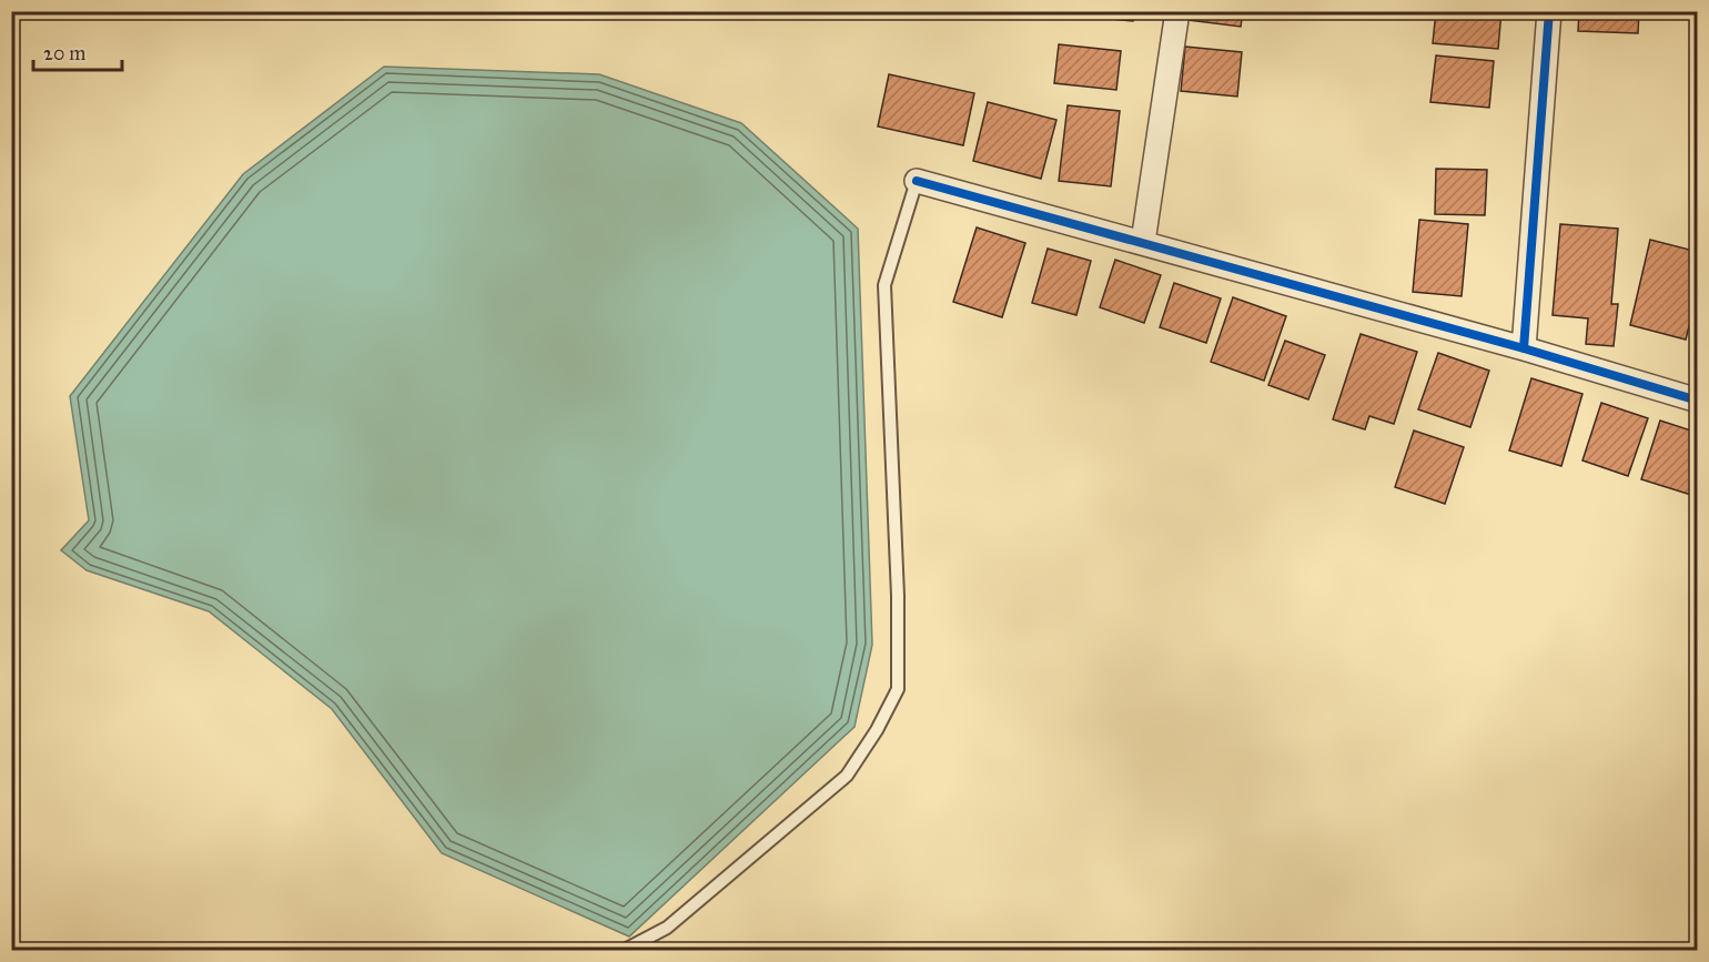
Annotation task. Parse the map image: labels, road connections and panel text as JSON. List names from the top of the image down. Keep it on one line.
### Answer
{"scale_bar":"20 m"}
